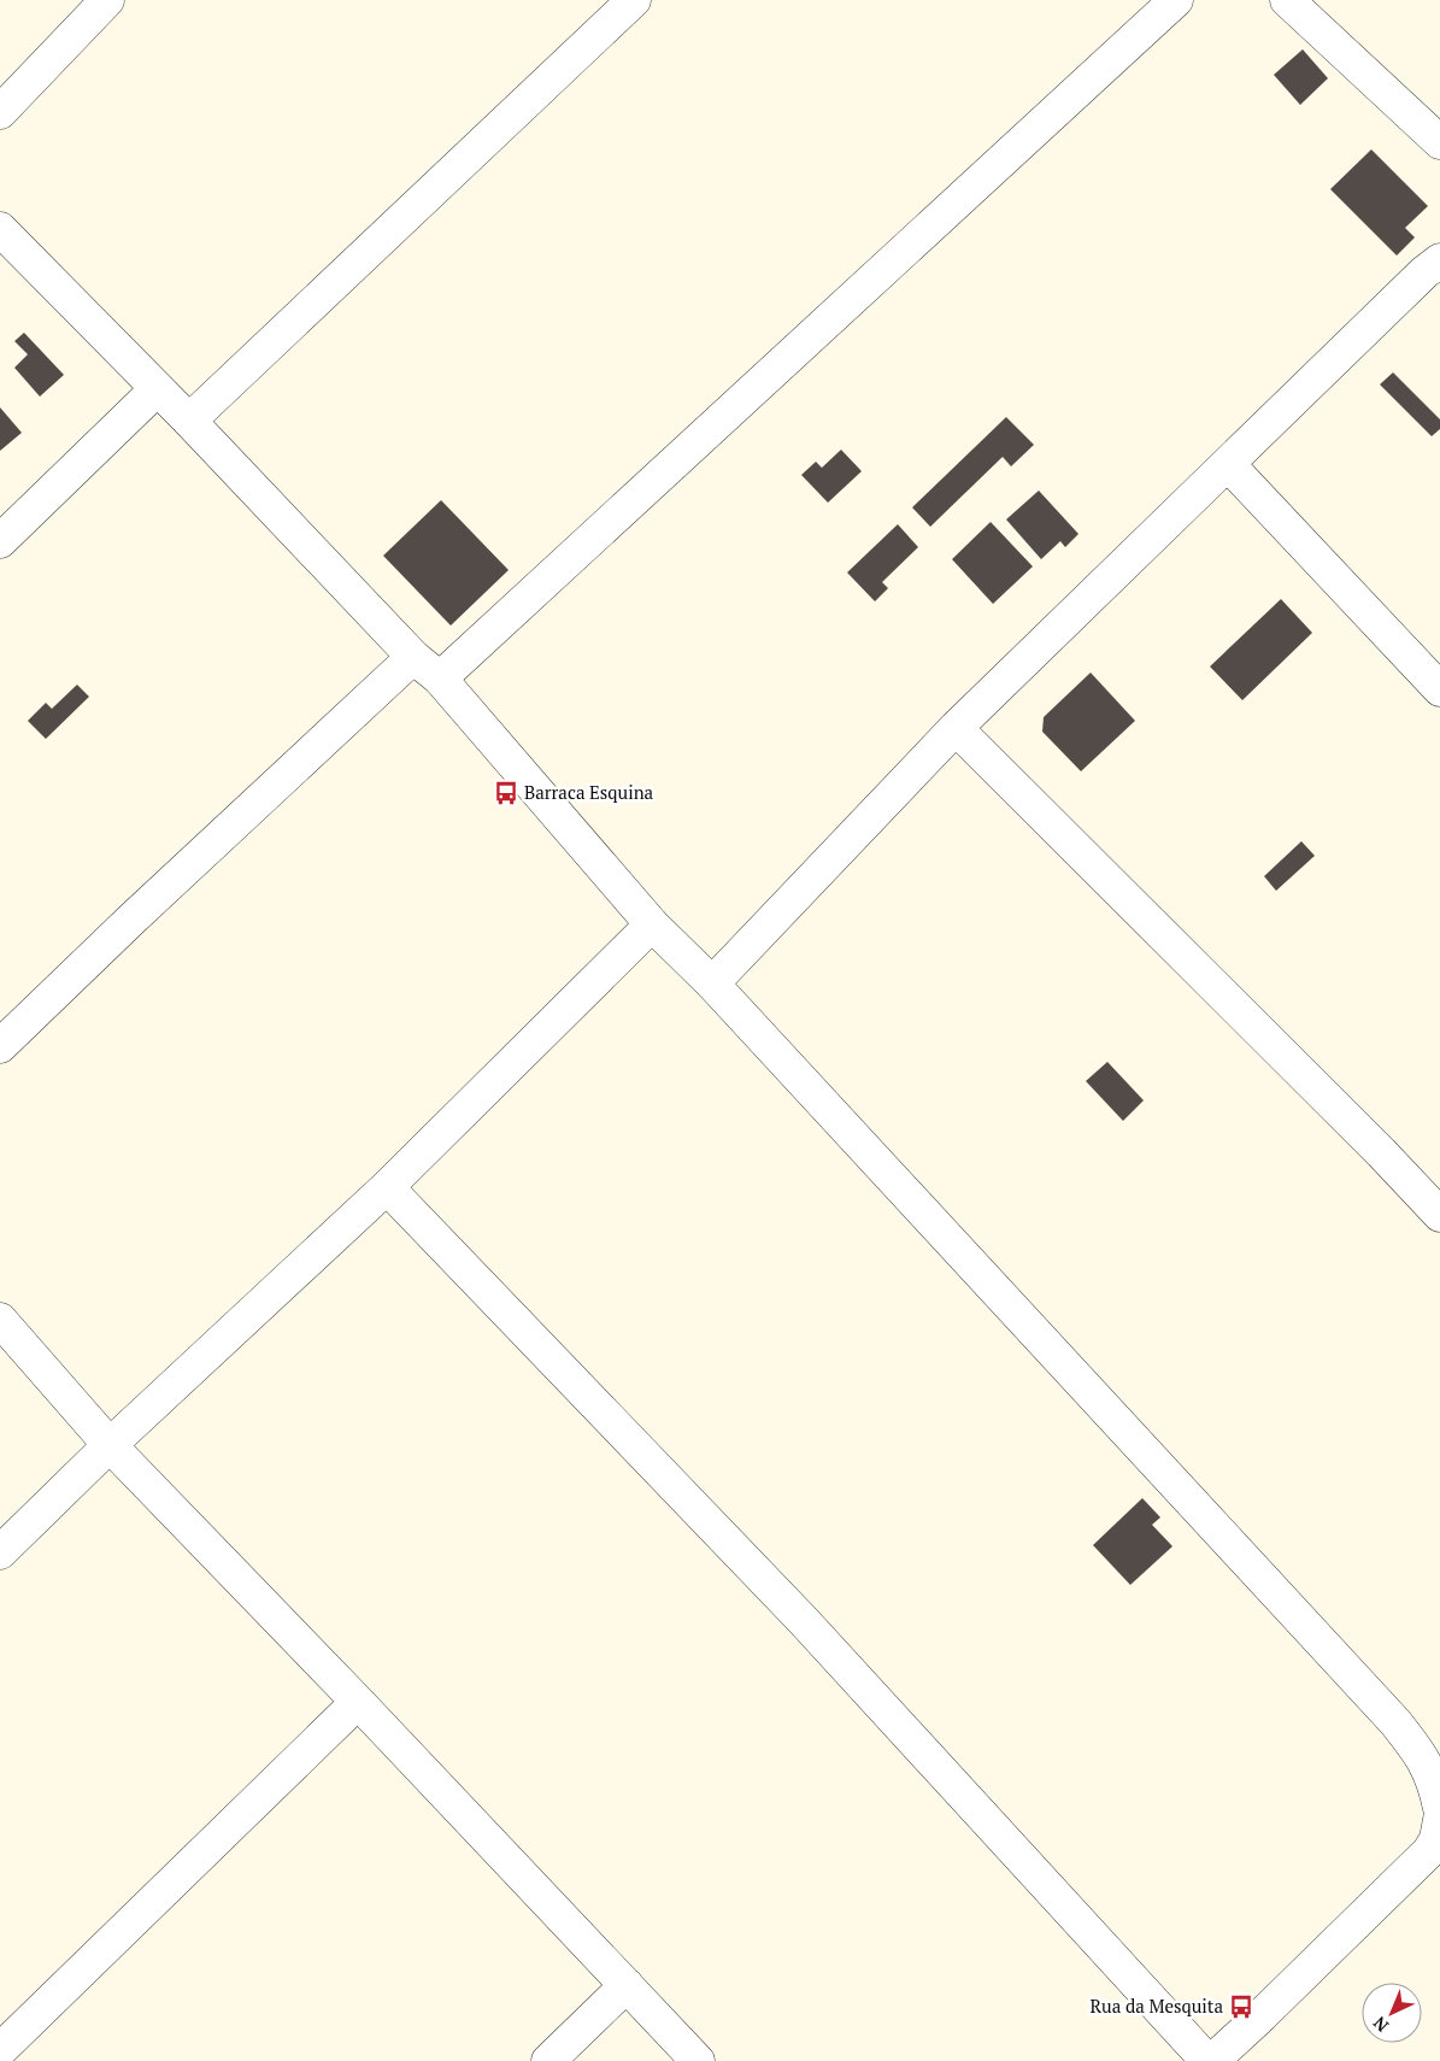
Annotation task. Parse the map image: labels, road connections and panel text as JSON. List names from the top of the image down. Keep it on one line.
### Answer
{"places":{"bus stop":["Barraca Esquina","Rua da Mesquita"]},"north":"bottom left"}
